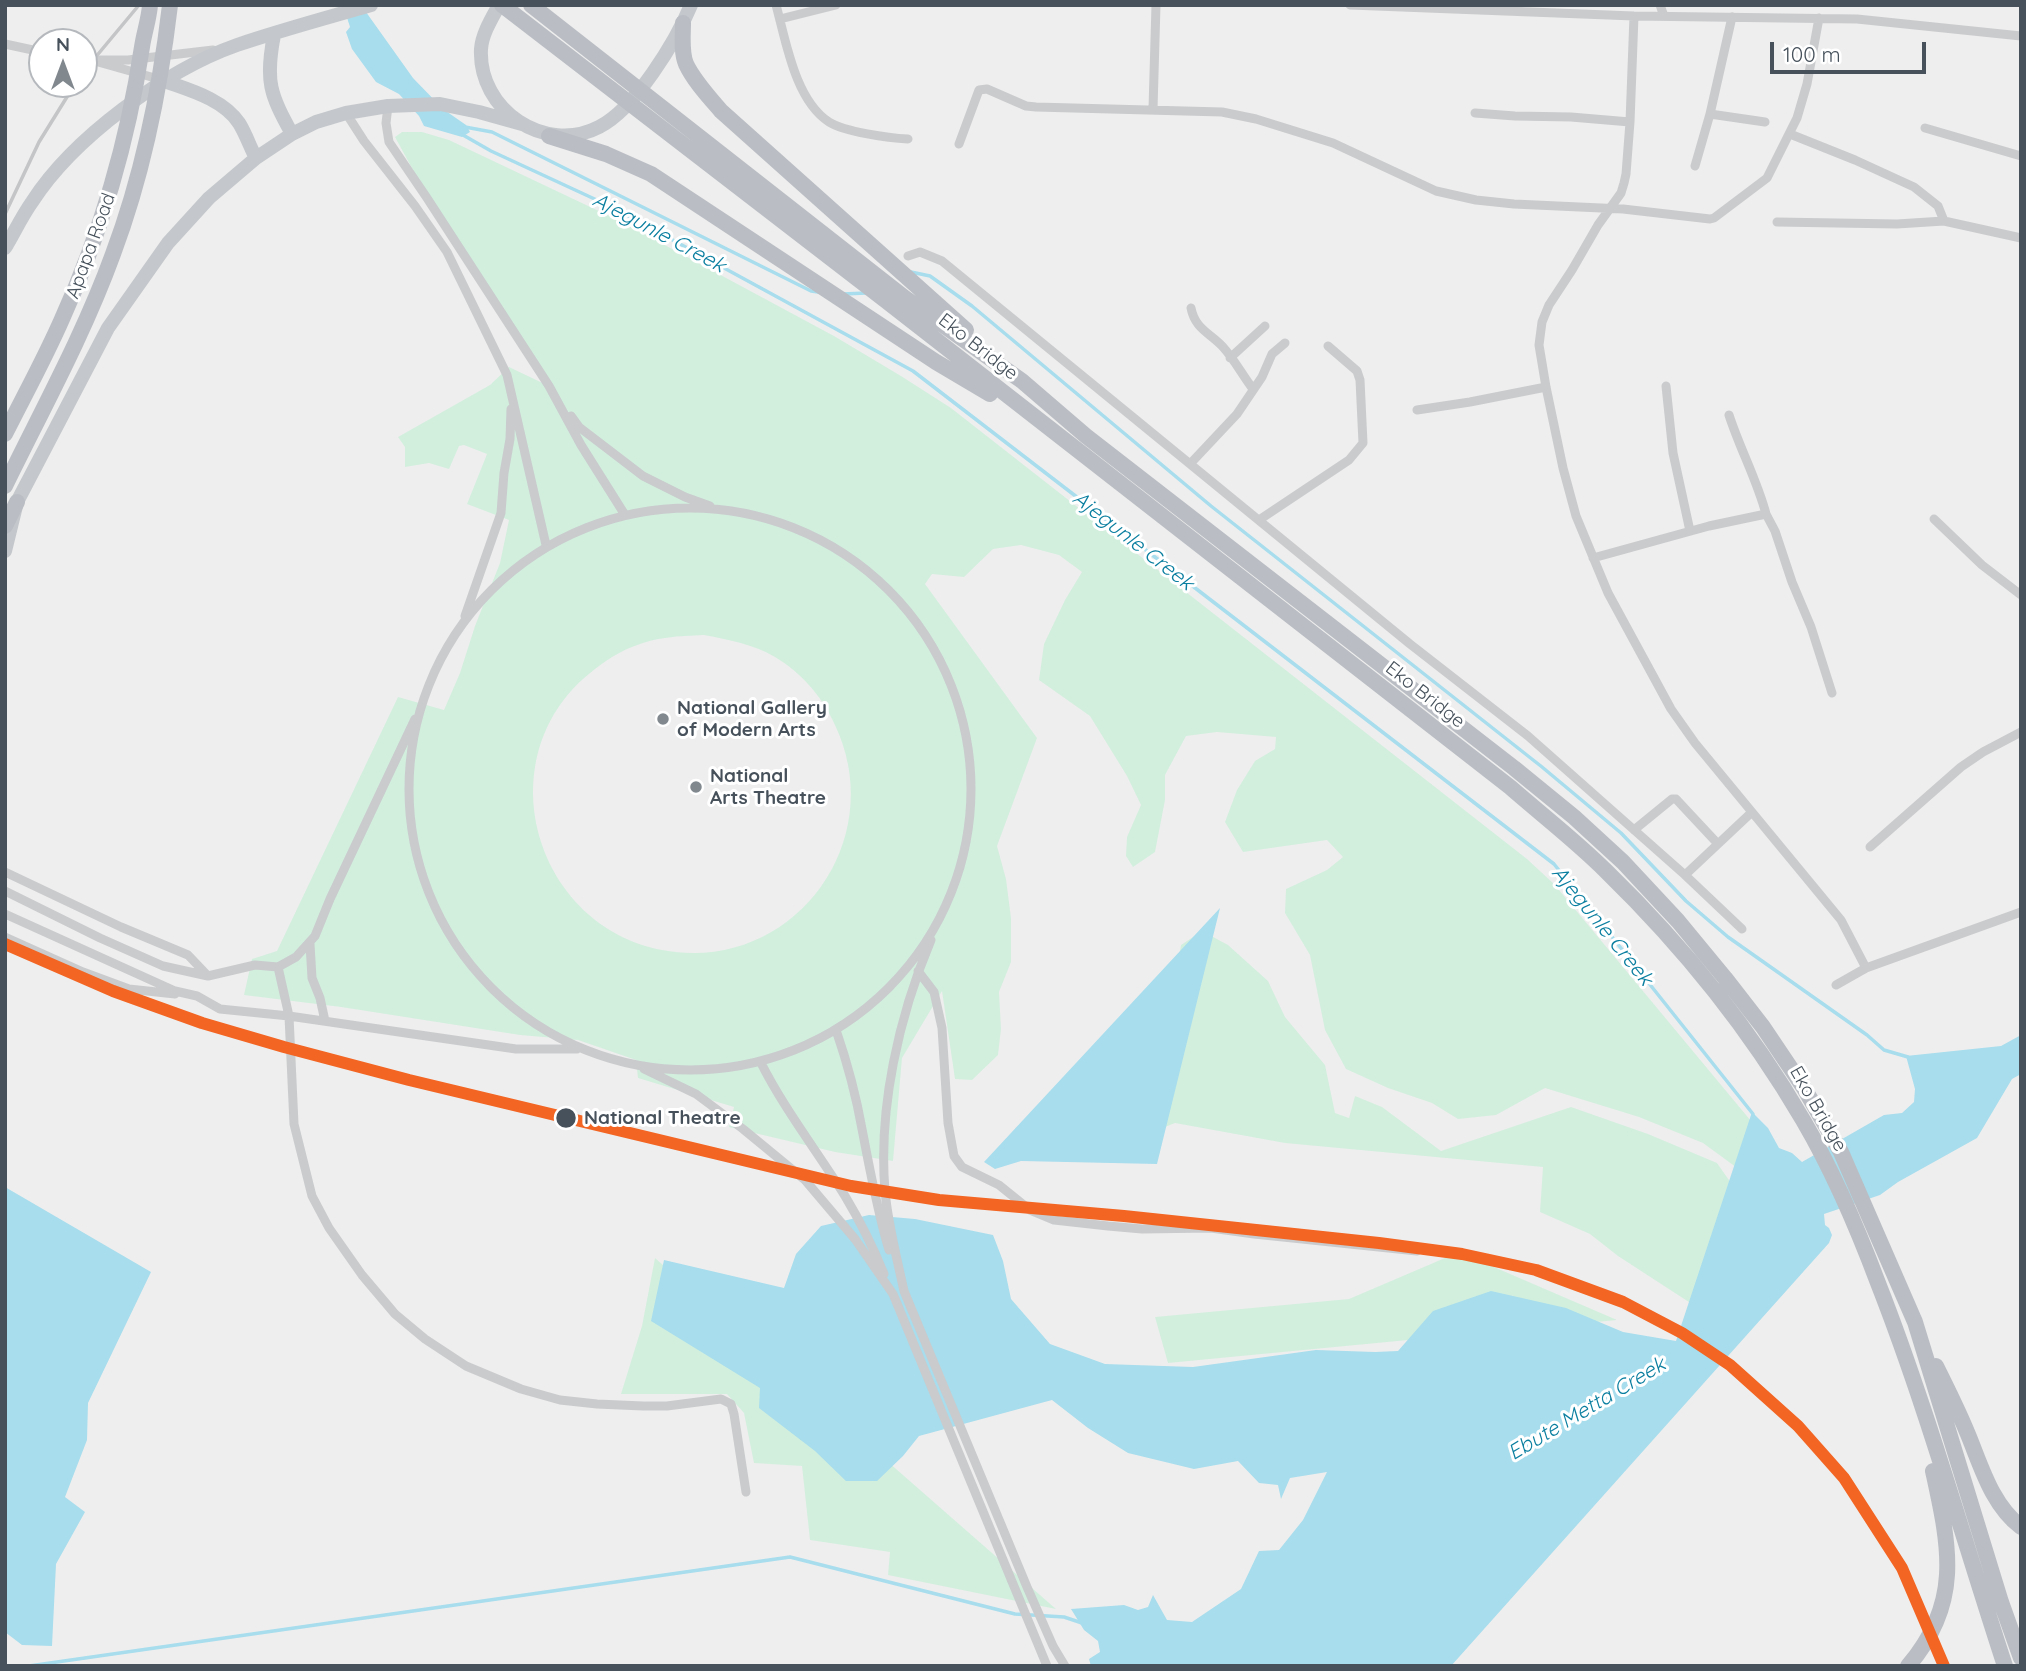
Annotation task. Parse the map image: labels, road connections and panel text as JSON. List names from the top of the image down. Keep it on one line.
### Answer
{"streets":{"highway":["Apapa Road","Eko Bridge"]},"water":["Ajegunle Creek","Ebute Metta Creek"],"places":["National Gallery of Modern Arts","National Arts Theatre","National Theatre"],"scale_bar":"100 m","north":"top"}
